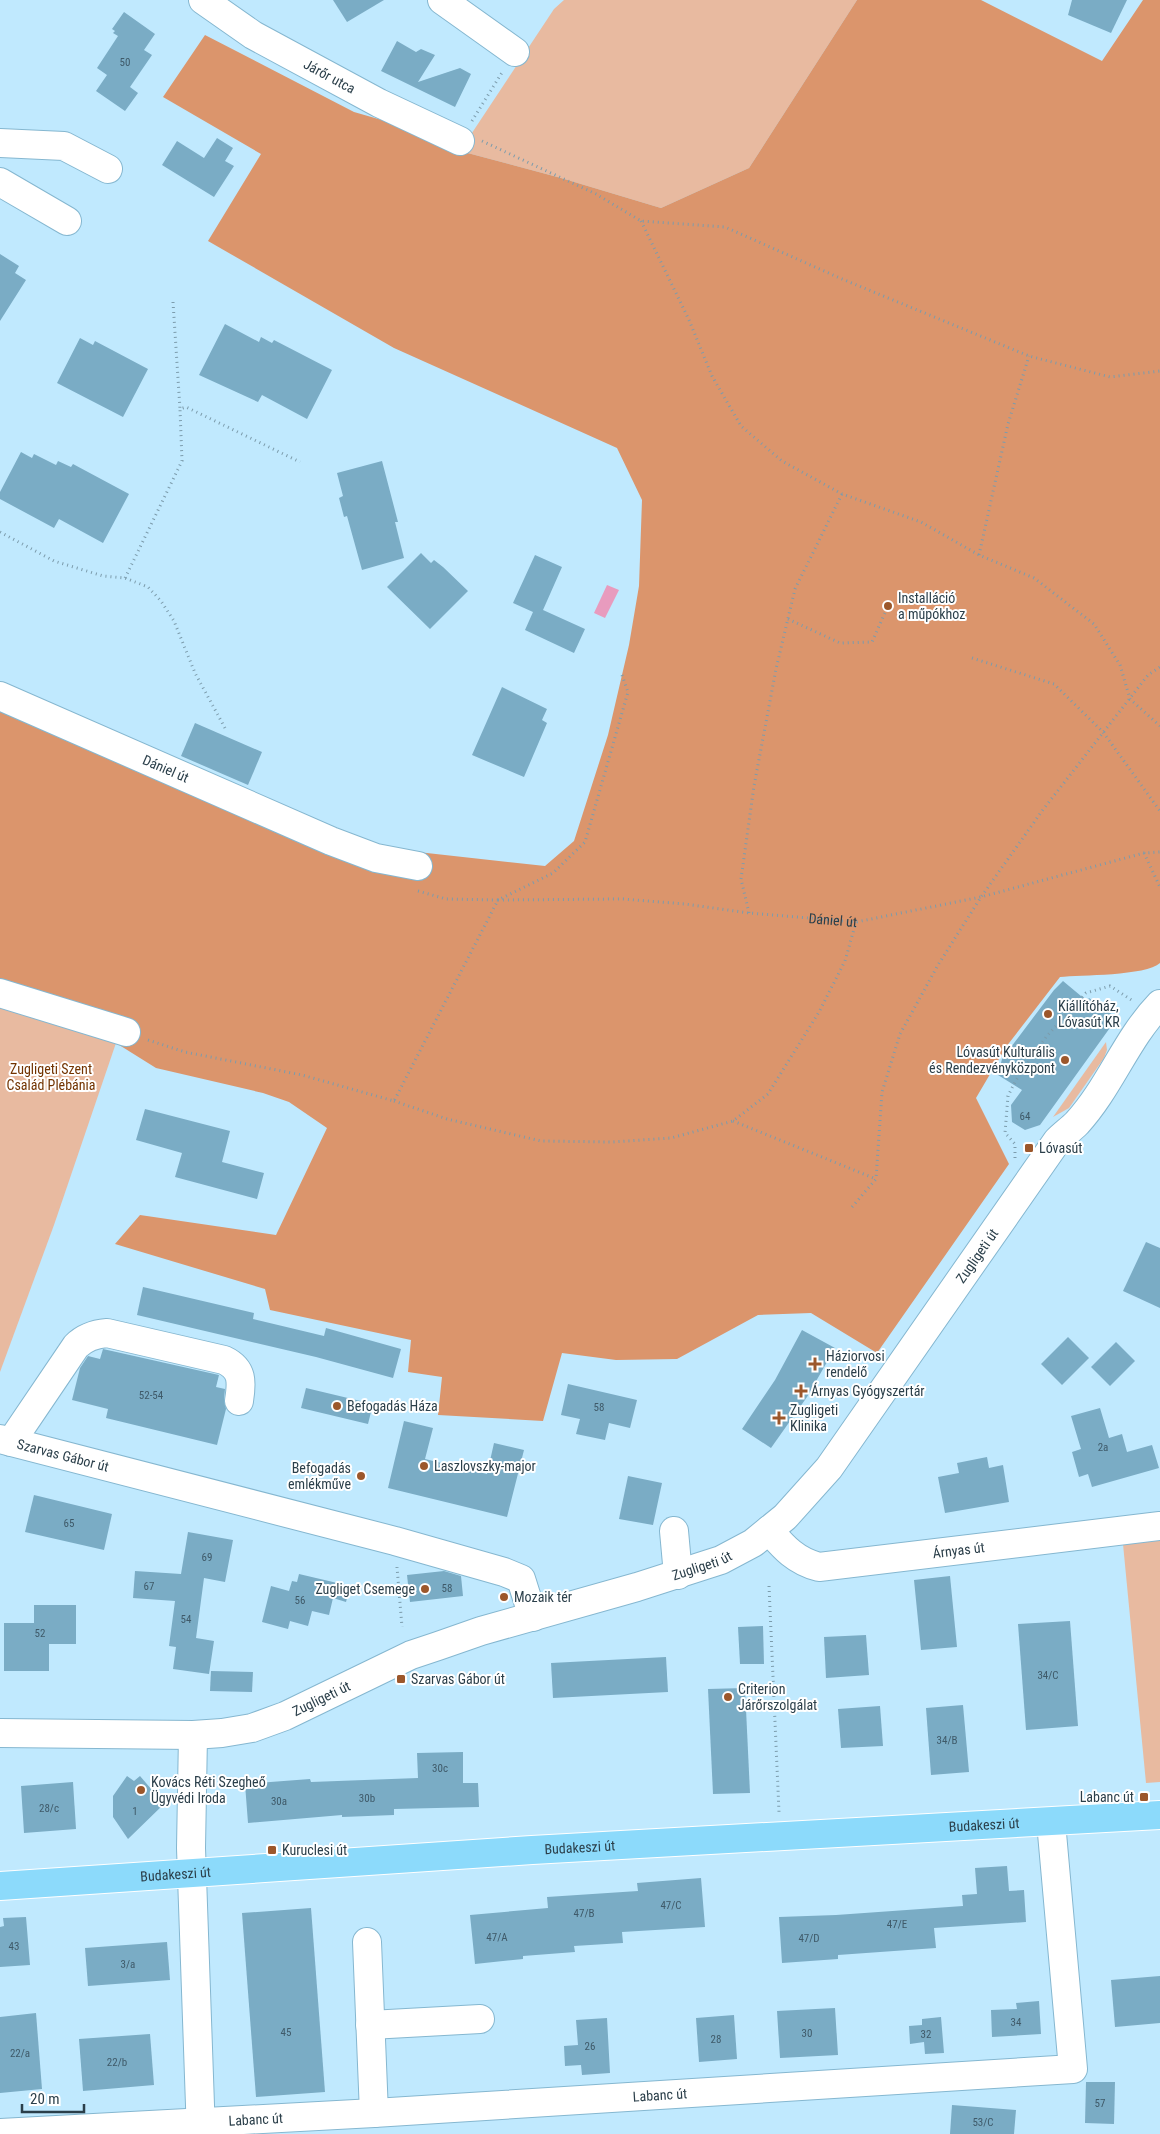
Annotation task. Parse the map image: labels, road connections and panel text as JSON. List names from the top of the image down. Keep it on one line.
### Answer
{"streets":{"main road":["Budakeszi út"],"street":["Járőr utca","Dániel út","Zugligeti út","Szarvas Gábor út","Árnyas út","Labanc út"]},"crossings":[["Zugligeti út","Szarvas Gábor út"],["Zugligeti út","Árnyas út"],["Budakeszi út","Labanc út"]],"parks":["Zugligeti Szent Család Plébánia"],"places":{"other":["Installáció a műpókhoz","Kiállítóház, Lóvasút KR","Lóvasút Kulturális és Rendezvényközpont","Befogadás Háza","Laszlovszky-major","Befogadás emlékműve","Zugliget Csemege","Mozaik tér","Criterion Járőrszolgálat","Kovács Réti Szegheő Ügyvédi Iroda"],"transit":["Lóvasút","Szarvas Gábor út","Labanc út","Kuruclesi út"],"health":["Háziorvosi rendelő","Árnyas Gyógyszertár","Zugligeti Klinika"]},"house_numbers":["50","64","52-54","58","2a","65","69","67","58","56","54","52","34/C","34/B","30c","30b","30a","28/c","1","47/C","47/B","47/E","47/A","47/D","43","3/a","34","45","30","32","28","26","22/a","22/b","57","53/C"],"scale_bar":"20 m"}
